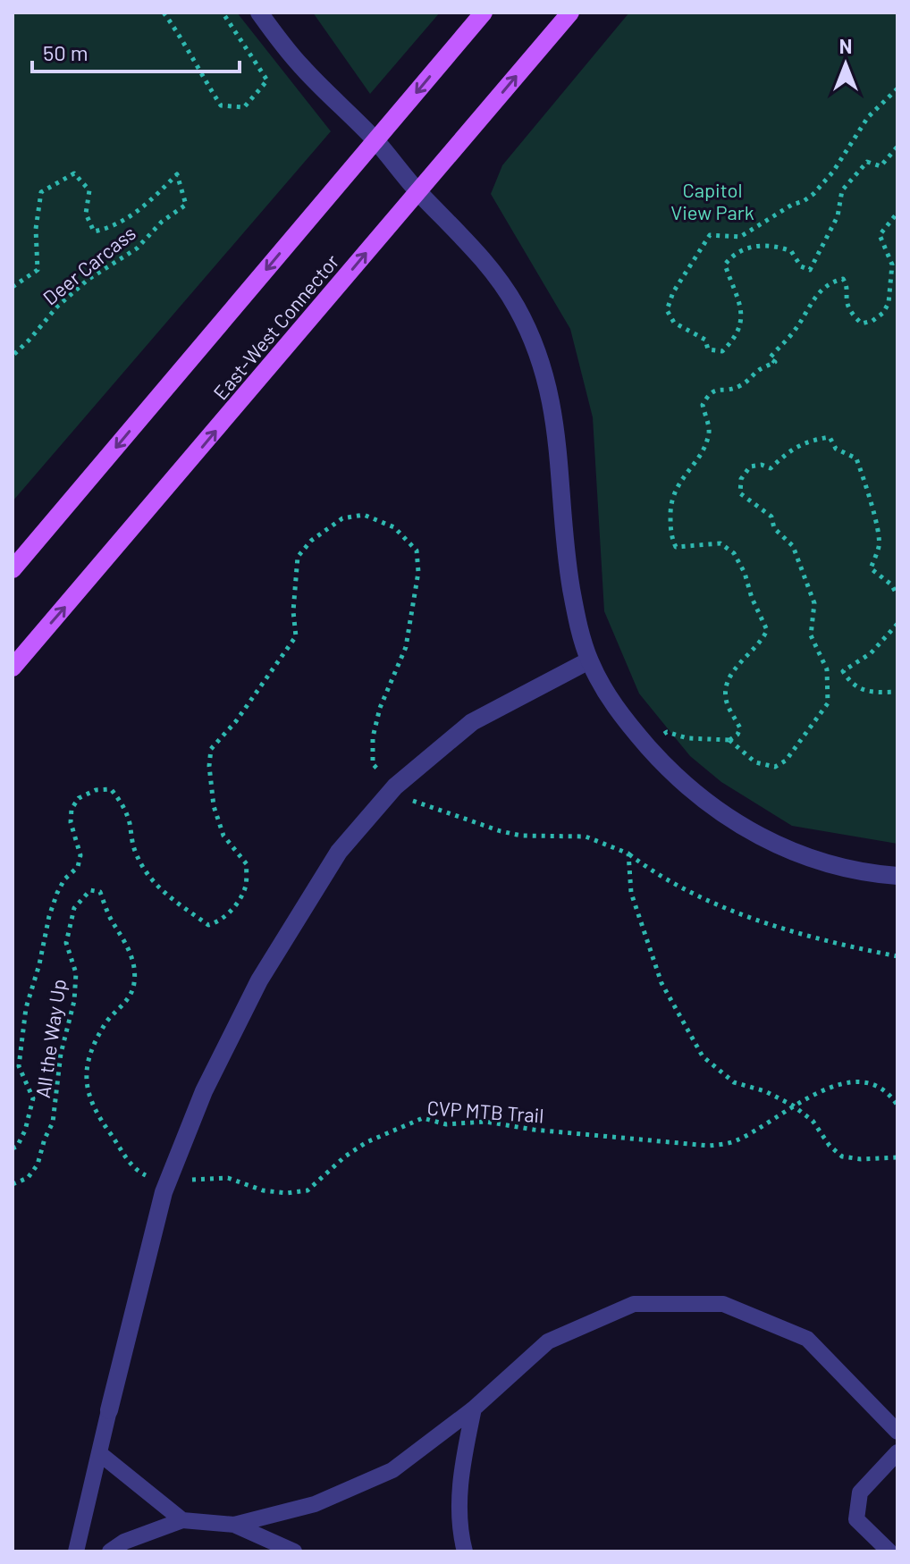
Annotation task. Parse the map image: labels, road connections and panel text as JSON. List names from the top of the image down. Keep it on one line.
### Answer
{"streets":{"main road":["East-West Connector"],"path":["Deer Carcass","All the Way Up","CVP MTB Trail"]},"parks":["Capitol View Park"],"scale_bar":"50 m","north":"top"}
